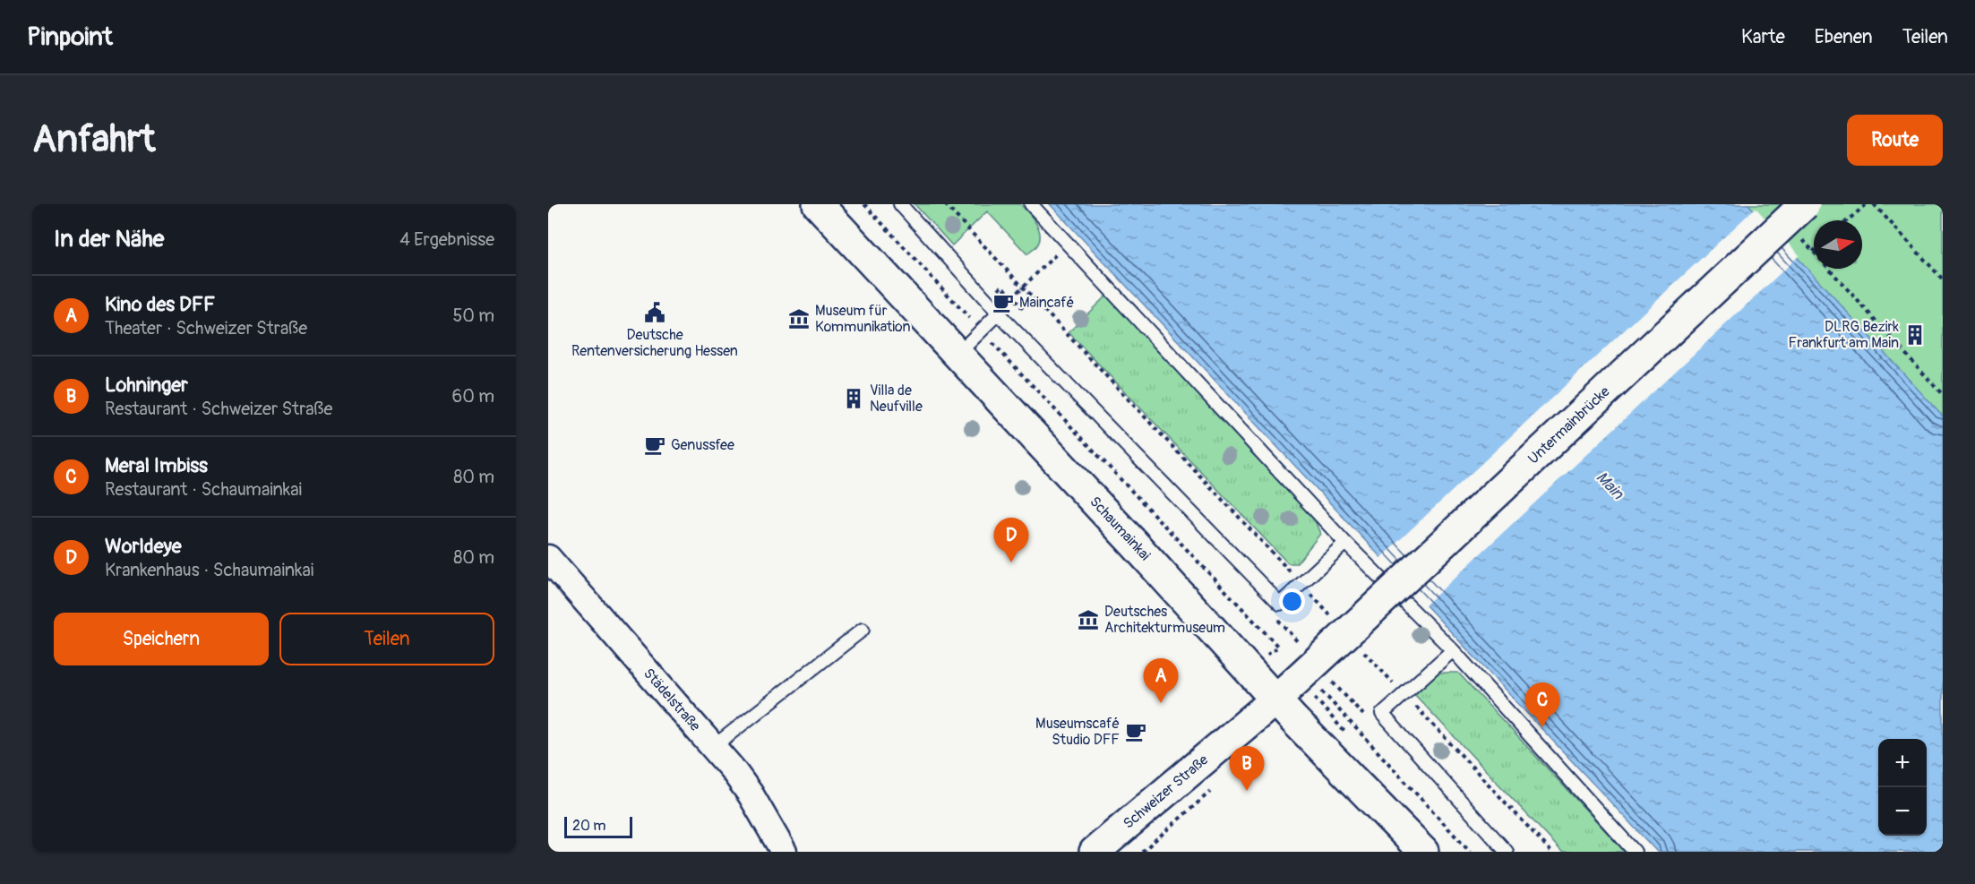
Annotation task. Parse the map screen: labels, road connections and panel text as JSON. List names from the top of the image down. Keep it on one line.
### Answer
{"streets":{"main road":["Untermainbrücke","Schaumainkai","Schweizer Straße"],"street":["Städelstraße"]},"crossings":[["Untermainbrücke","Schweizer Straße"],["Schaumainkai","Schweizer Straße"]],"water":["Main"],"places":{"cafe":["Maincafé","Genussfee","Museumscafé Studio DFF"],"public building":["Deutsche Rentenversicherung Hessen"],"museum":["Museum für Kommunikation","Deutsches Architekturmuseum"],"building":["DLRG Bezirk Frankfurt am Main","Villa de Neufville"]},"scale_bar":"20 m","north":"right","page":{"header":"Pinpoint","nav":["Karte","Ebenen","Teilen"],"buttons":["Route",["Speichern","Teilen"]],"title":"Anfahrt","heading":["In der Nähe","4 Ergebnisse"],"list":[{"mark":"A","name":"Kino des DFF","note":"Theater · Schweizer Straße","value":"50 m"},{"mark":"B","name":"Lohninger","note":"Restaurant · Schweizer Straße","value":"60 m"},{"mark":"C","name":"Meral Imbiss","note":"Restaurant · Schaumainkai","value":"80 m"},{"mark":"D","name":"Worldeye","note":"Krankenhaus · Schaumainkai","value":"80 m"}],"pins":["D","A","C","B"],"map_buttons":["+","−"],"scale":"20 m"}}
